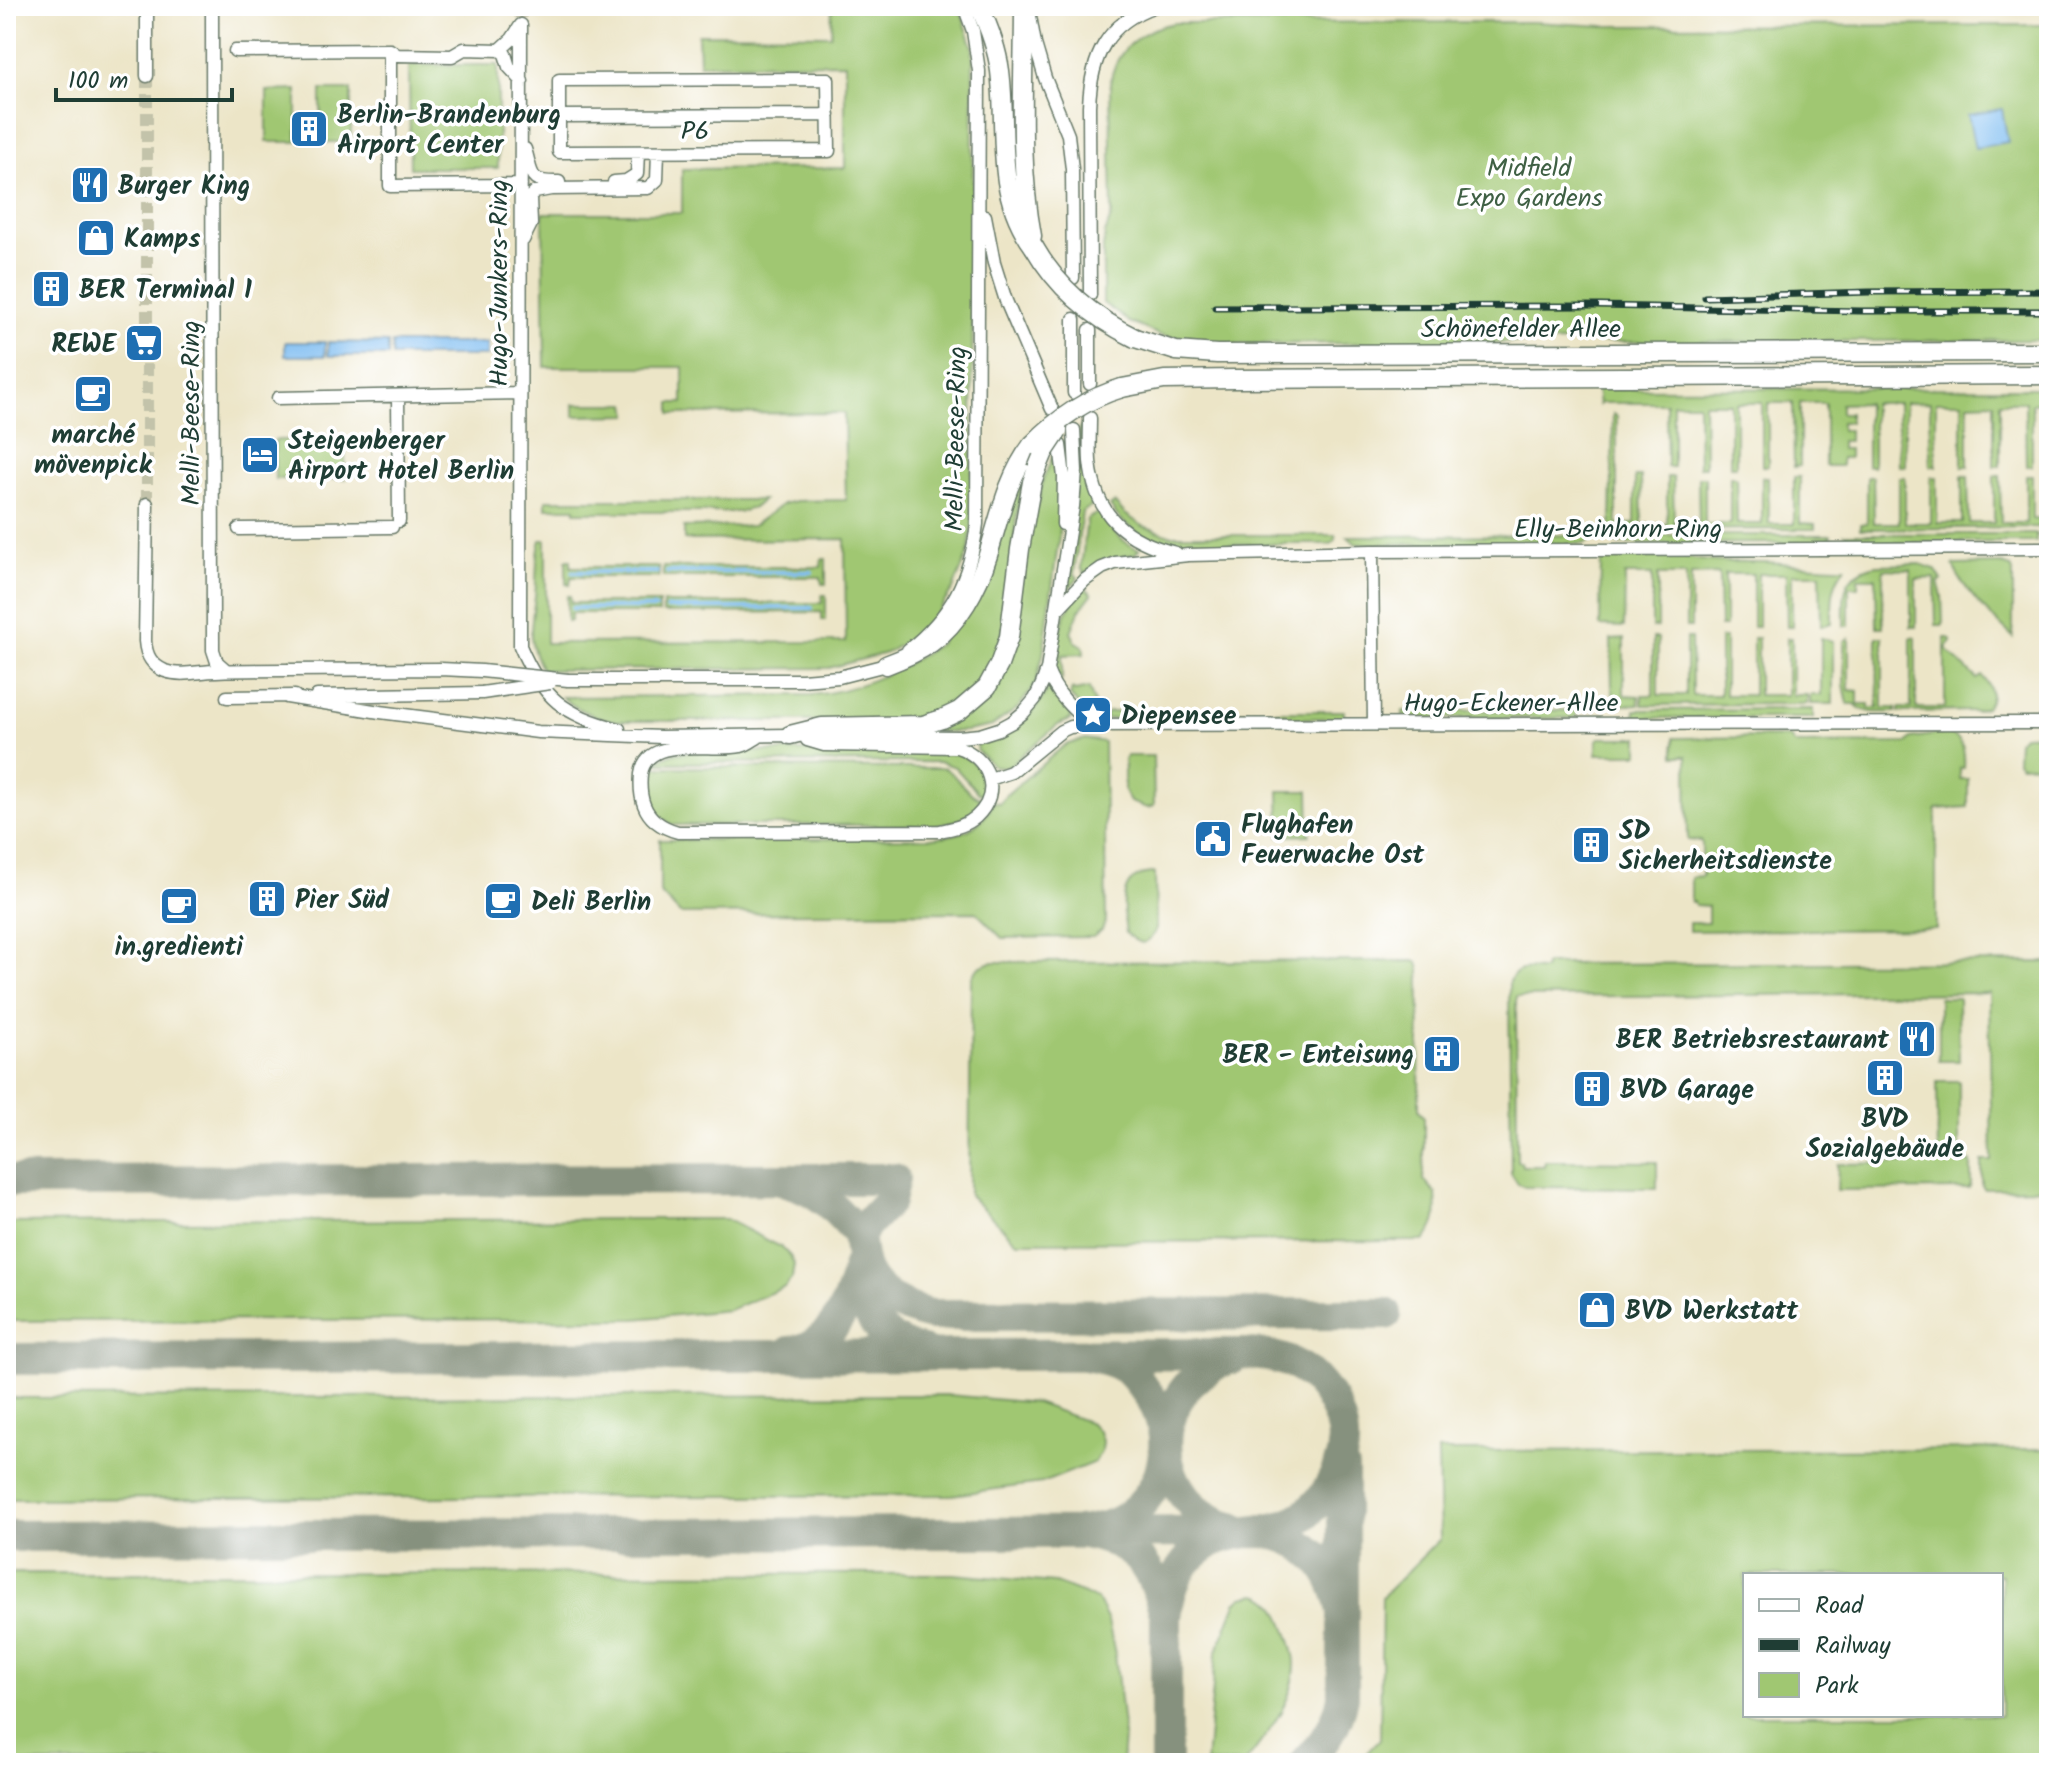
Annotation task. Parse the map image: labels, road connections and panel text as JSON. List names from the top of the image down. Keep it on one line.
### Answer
{"streets":{"highway":["Schönefelder Allee"],"street":["P6","Hugo-Junkers-Ring","Melli-Beese-Ring","Elly-Beinhorn-Ring","Hugo-Eckener-Allee"]},"crossings":[["Hugo-Junkers-Ring","Schönefelder Allee"],["Hugo-Junkers-Ring","Melli-Beese-Ring"],["Hugo-Junkers-Ring","Elly-Beinhorn-Ring"],["Hugo-Junkers-Ring","Hugo-Eckener-Allee"],["Schönefelder Allee","Melli-Beese-Ring"]],"parks":["Midfield Expo Gardens"],"places":{"building":["Berlin-Brandenburg Airport Center","BER Terminal 1","SD Sicherheitsdienste","Pier Süd","BER - Enteisung","BVD Sozialgebäude","BVD Garage"],"restaurant":["Burger King","BER Betriebsrestaurant"],"shop":["Kamps","BVD Werkstatt"],"supermarket":["REWE"],"cafe":["marché mövenpick","Deli Berlin","in.gredienti"],"hotel":["Steigenberger Airport Hotel Berlin"],"place":["Diepensee"],"public building":["Flughafen Feuerwache Ost"]},"legend":["Road","Railway","Park"],"scale_bar":"100 m"}
